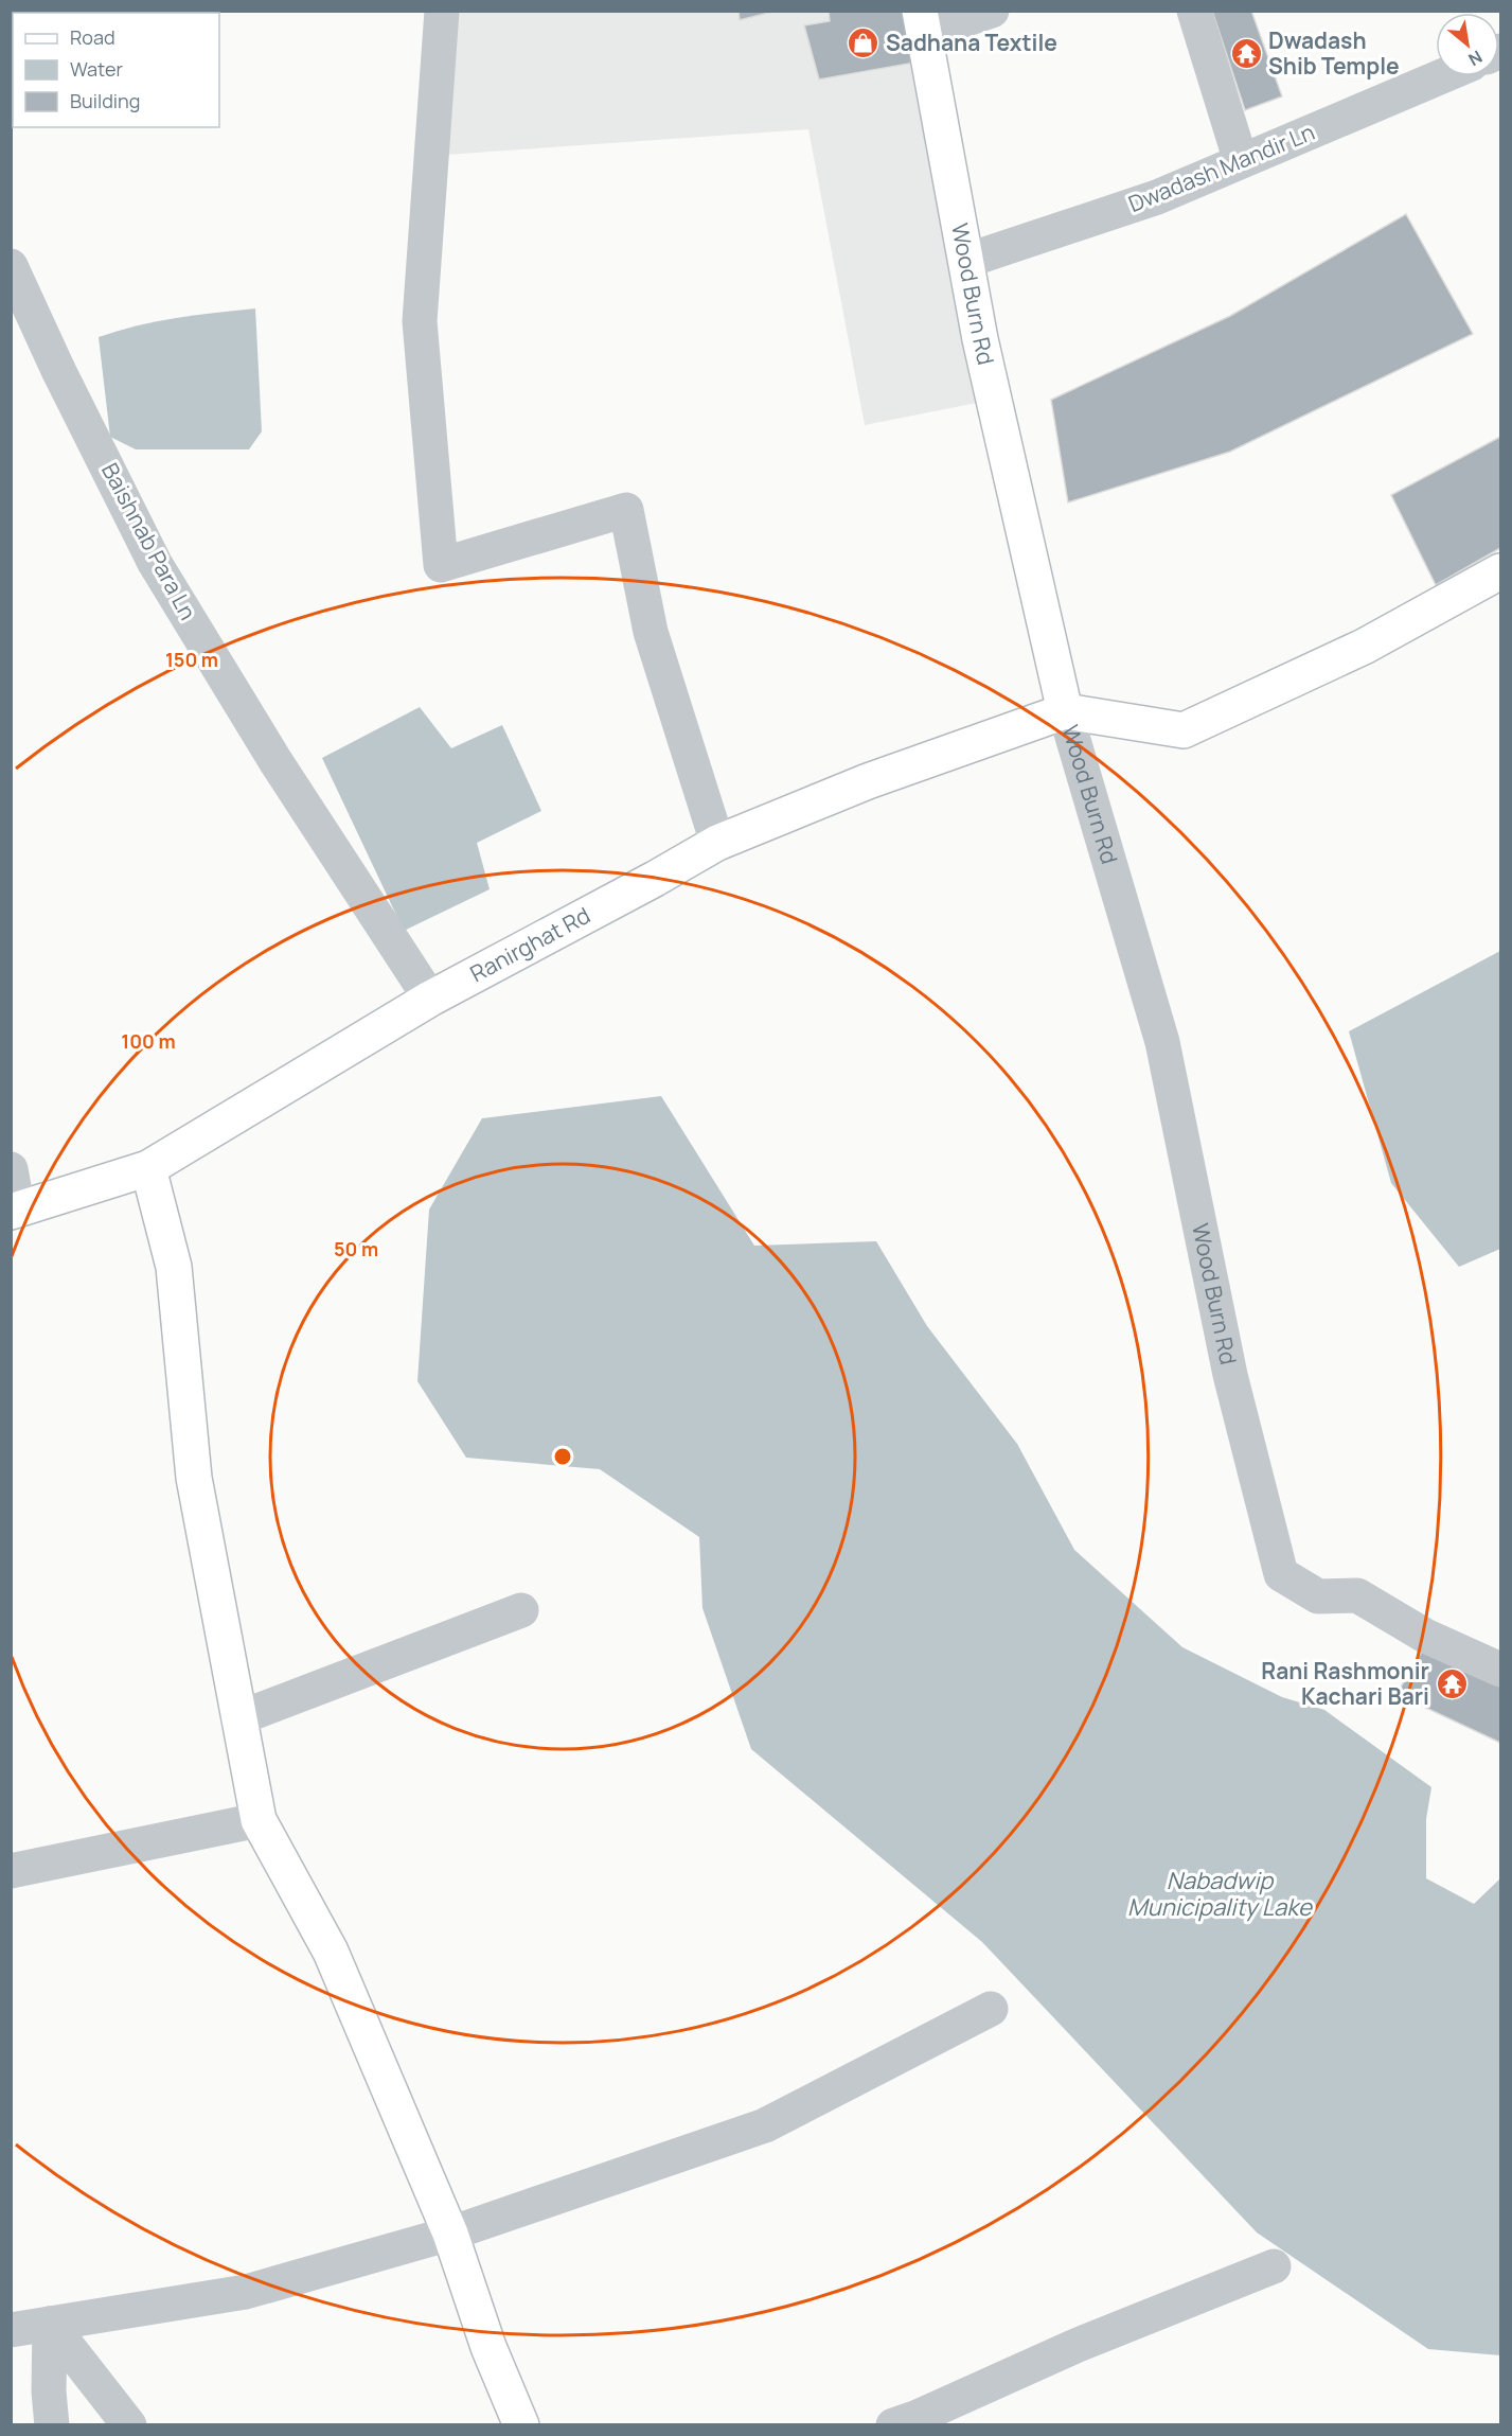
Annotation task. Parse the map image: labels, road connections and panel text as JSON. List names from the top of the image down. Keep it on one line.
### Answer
{"streets":{"street":["Dwadash Mandir Ln","Wood Burn Rd","Baishnab Para Ln","Ranirghat Rd"]},"crossings":[["Dwadash Mandir Ln","Wood Burn Rd"],["Wood Burn Rd","Ranirghat Rd"],["Baishnab Para Ln","Ranirghat Rd"]],"water":["Nabadwip Municipality Lake"],"places":{"shop":["Sadhana Textile"],"temple":["Dwadash Shib Temple","Rani Rashmonir Kachari Bari"]},"legend":["Road","Water","Building"],"north":"bottom right","rings":["150 m","100 m","50 m"]}
